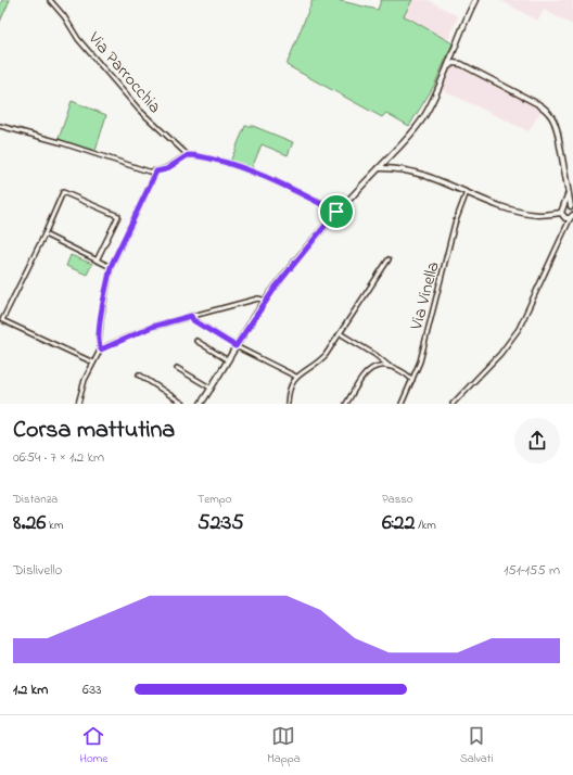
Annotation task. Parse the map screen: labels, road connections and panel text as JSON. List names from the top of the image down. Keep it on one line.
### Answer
{"streets":{"street":["Via Parrocchia","Via Vinella"]},"page":{"heading":["Corsa mattutina","06:54 · 7 × 1.2 km"],"stats":[["Distanza","8.26 km"],["Tempo","52:35"],["Passo","6:22 /km"]],"chart":["Dislivello","151–155 m"],"list":[{"name":"1.2 km","note":"6:33"}],"tabs":["Home","Mappa","Salvati"]}}
